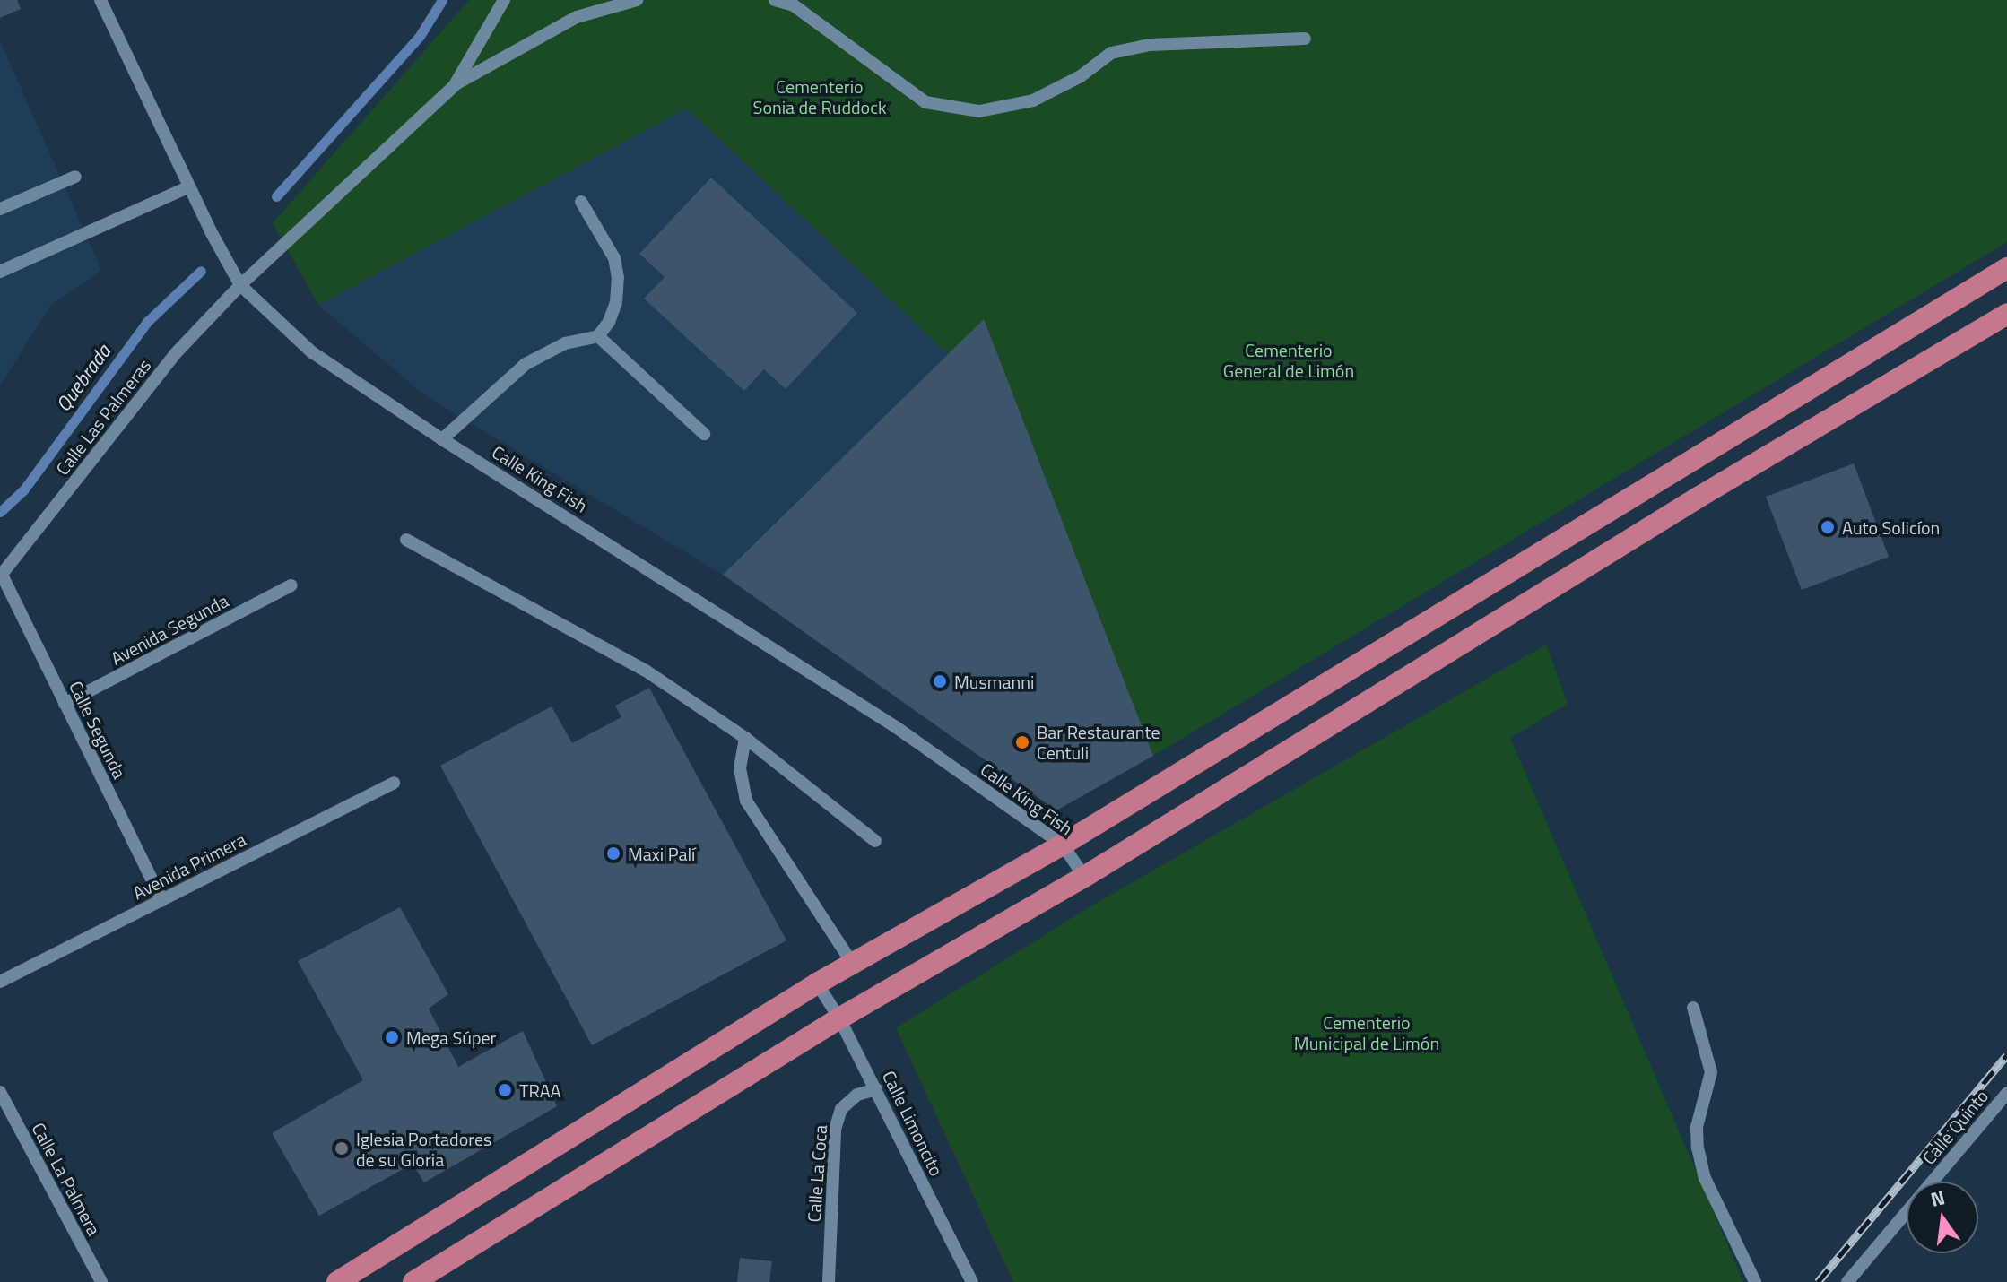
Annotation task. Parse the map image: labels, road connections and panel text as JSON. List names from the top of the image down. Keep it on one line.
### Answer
{"streets":{"street":["Calle Las Palmeras","Calle King Fish","Avenida Segunda","Calle Segunda","Avenida Primera","Calle Limoncito","Calle Quinto","Calle La Coca","Calle La Palmera"]},"crossings":[["Calle Las Palmeras","Calle King Fish"],["Calle Las Palmeras","Calle Segunda"],["Avenida Segunda","Calle Segunda"],["Calle Segunda","Avenida Primera"],["Calle Limoncito","Calle La Coca"]],"water":["Quebrada"],"parks":["Cementerio Sonia de Ruddock","Cementerio General de Limón","Cementerio Municipal de Limón"],"places":["Auto Solicíon","Musmanni","Bar Restaurante Centuli","Maxi Palí","Mega Súper","TRAA","Iglesia Portadores de su Gloria"],"north":"top"}
